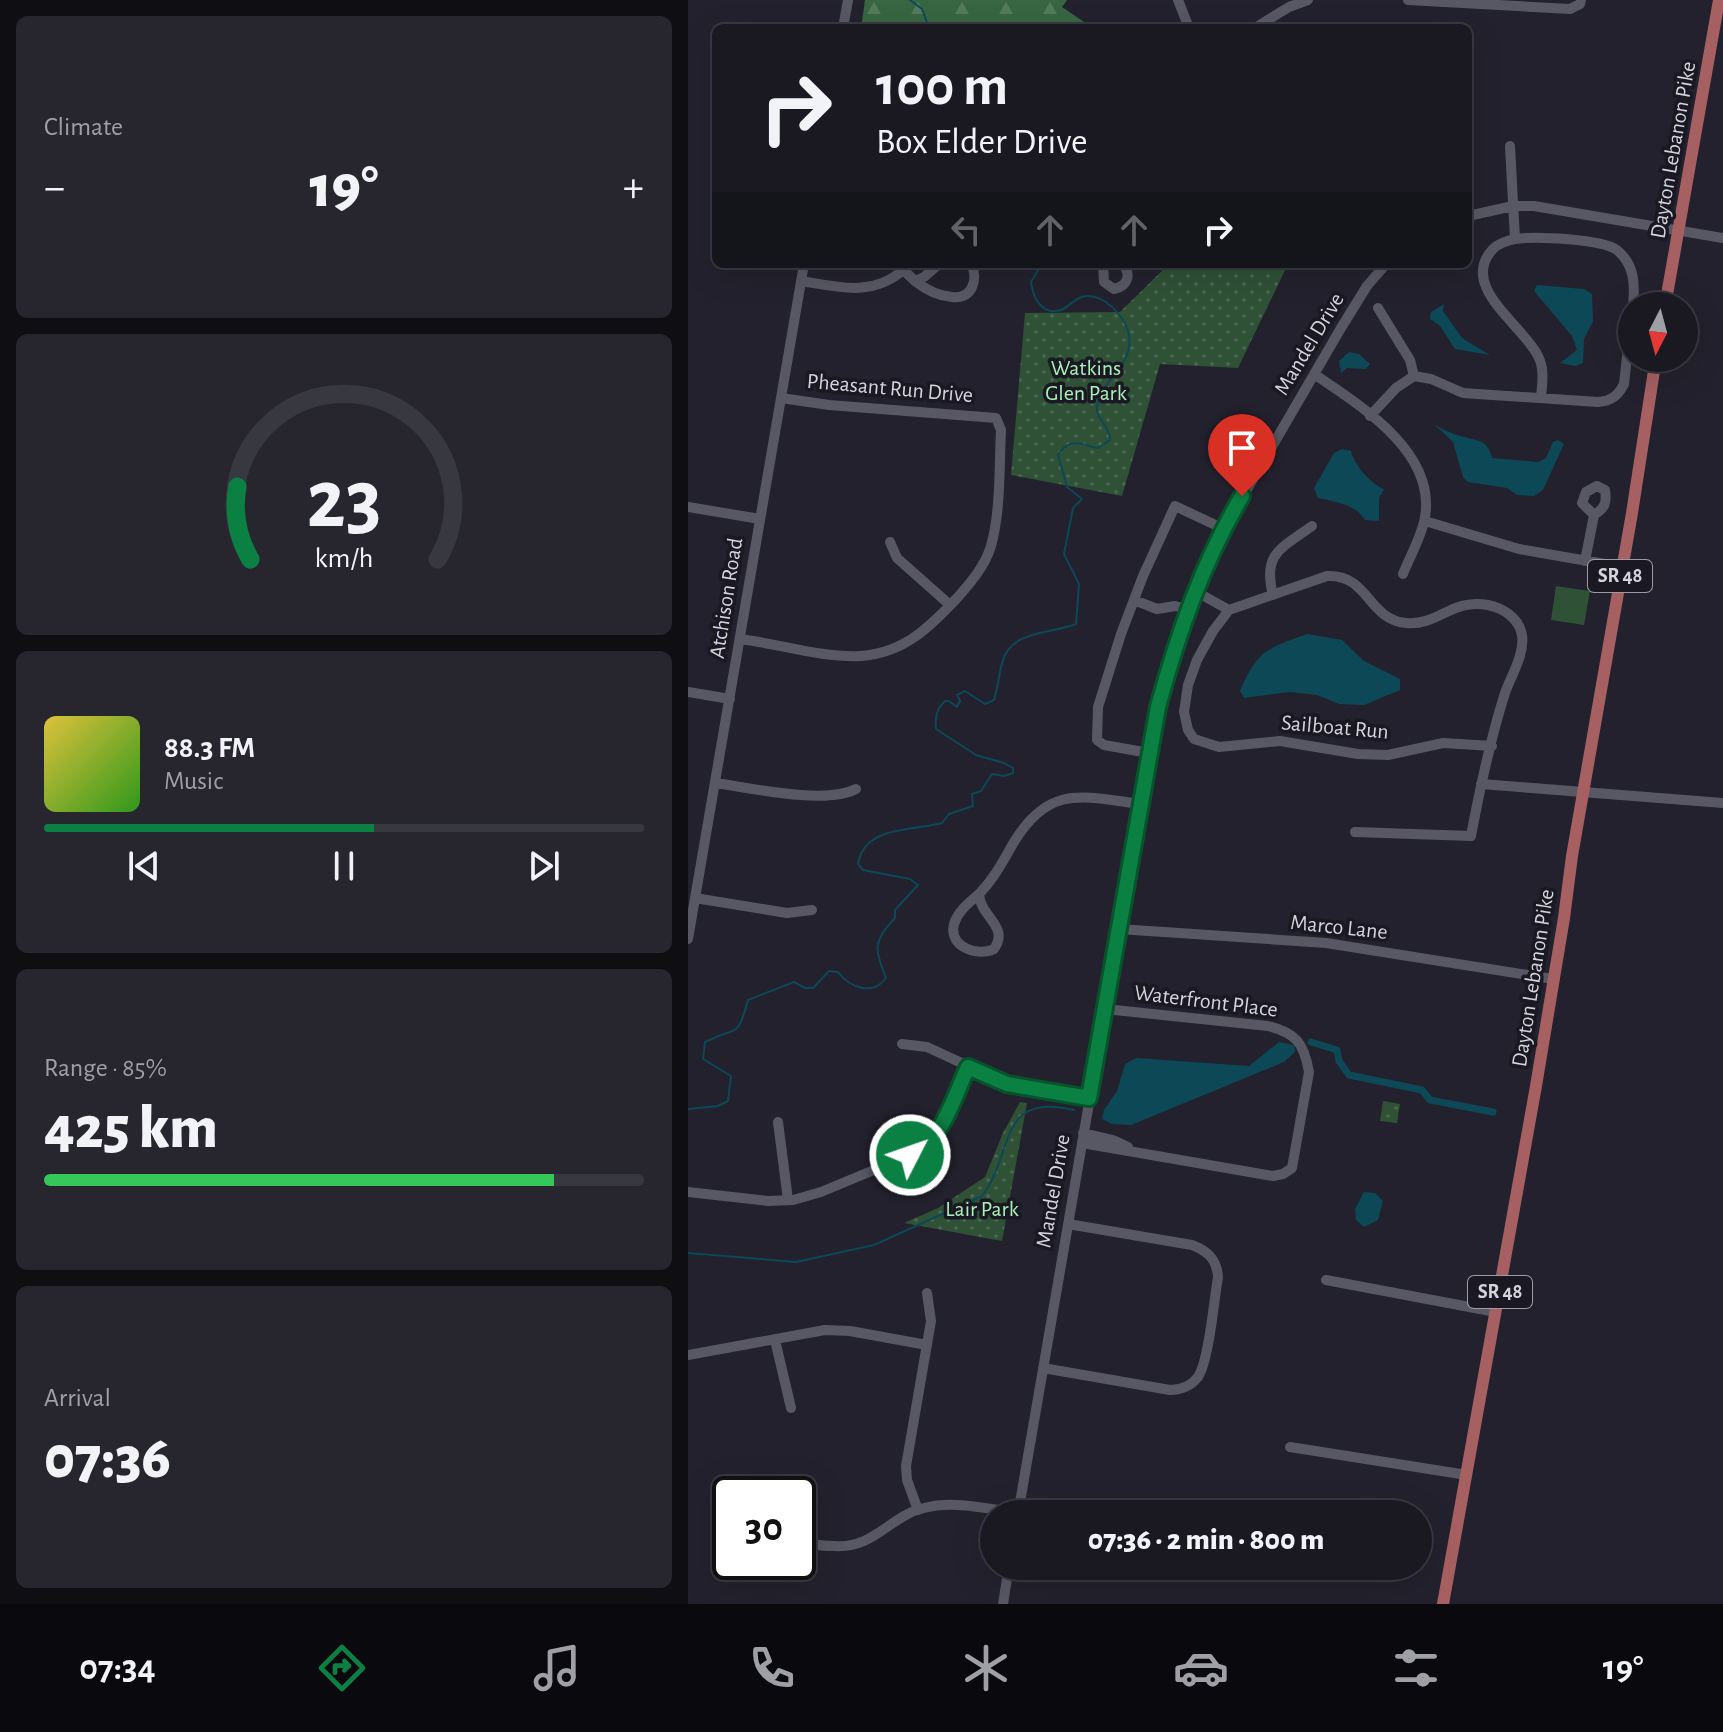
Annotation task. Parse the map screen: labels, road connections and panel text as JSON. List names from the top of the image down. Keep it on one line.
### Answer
{"streets":{"main road":["Dayton Lebanon Pike","SR 48"],"street":["Mandel Drive","Pheasant Run Drive","Atchison Road","Sailboat Run","Marco Lane","Waterfront Place"]},"crossings":[["Dayton Lebanon Pike","Marco Lane"],["Mandel Drive","Marco Lane"],["Mandel Drive","Waterfront Place"],["Pheasant Run Drive","Atchison Road"]],"parks":["Watkins Glen Park","Lair Park"],"north":"bottom","page":{"tile":["Climate",["Range · 85%","425 km"],["Arrival","07:36"]],"turn":["100 m","Box Elder Drive"],"heat":["−","19°","+"],"song":["88.3 FM","Music"],"limit":"30","trip":"07:36 · 2 min · 800 m","tabs":["07:34","19°"],"gauge":["23","km/h"]}}
